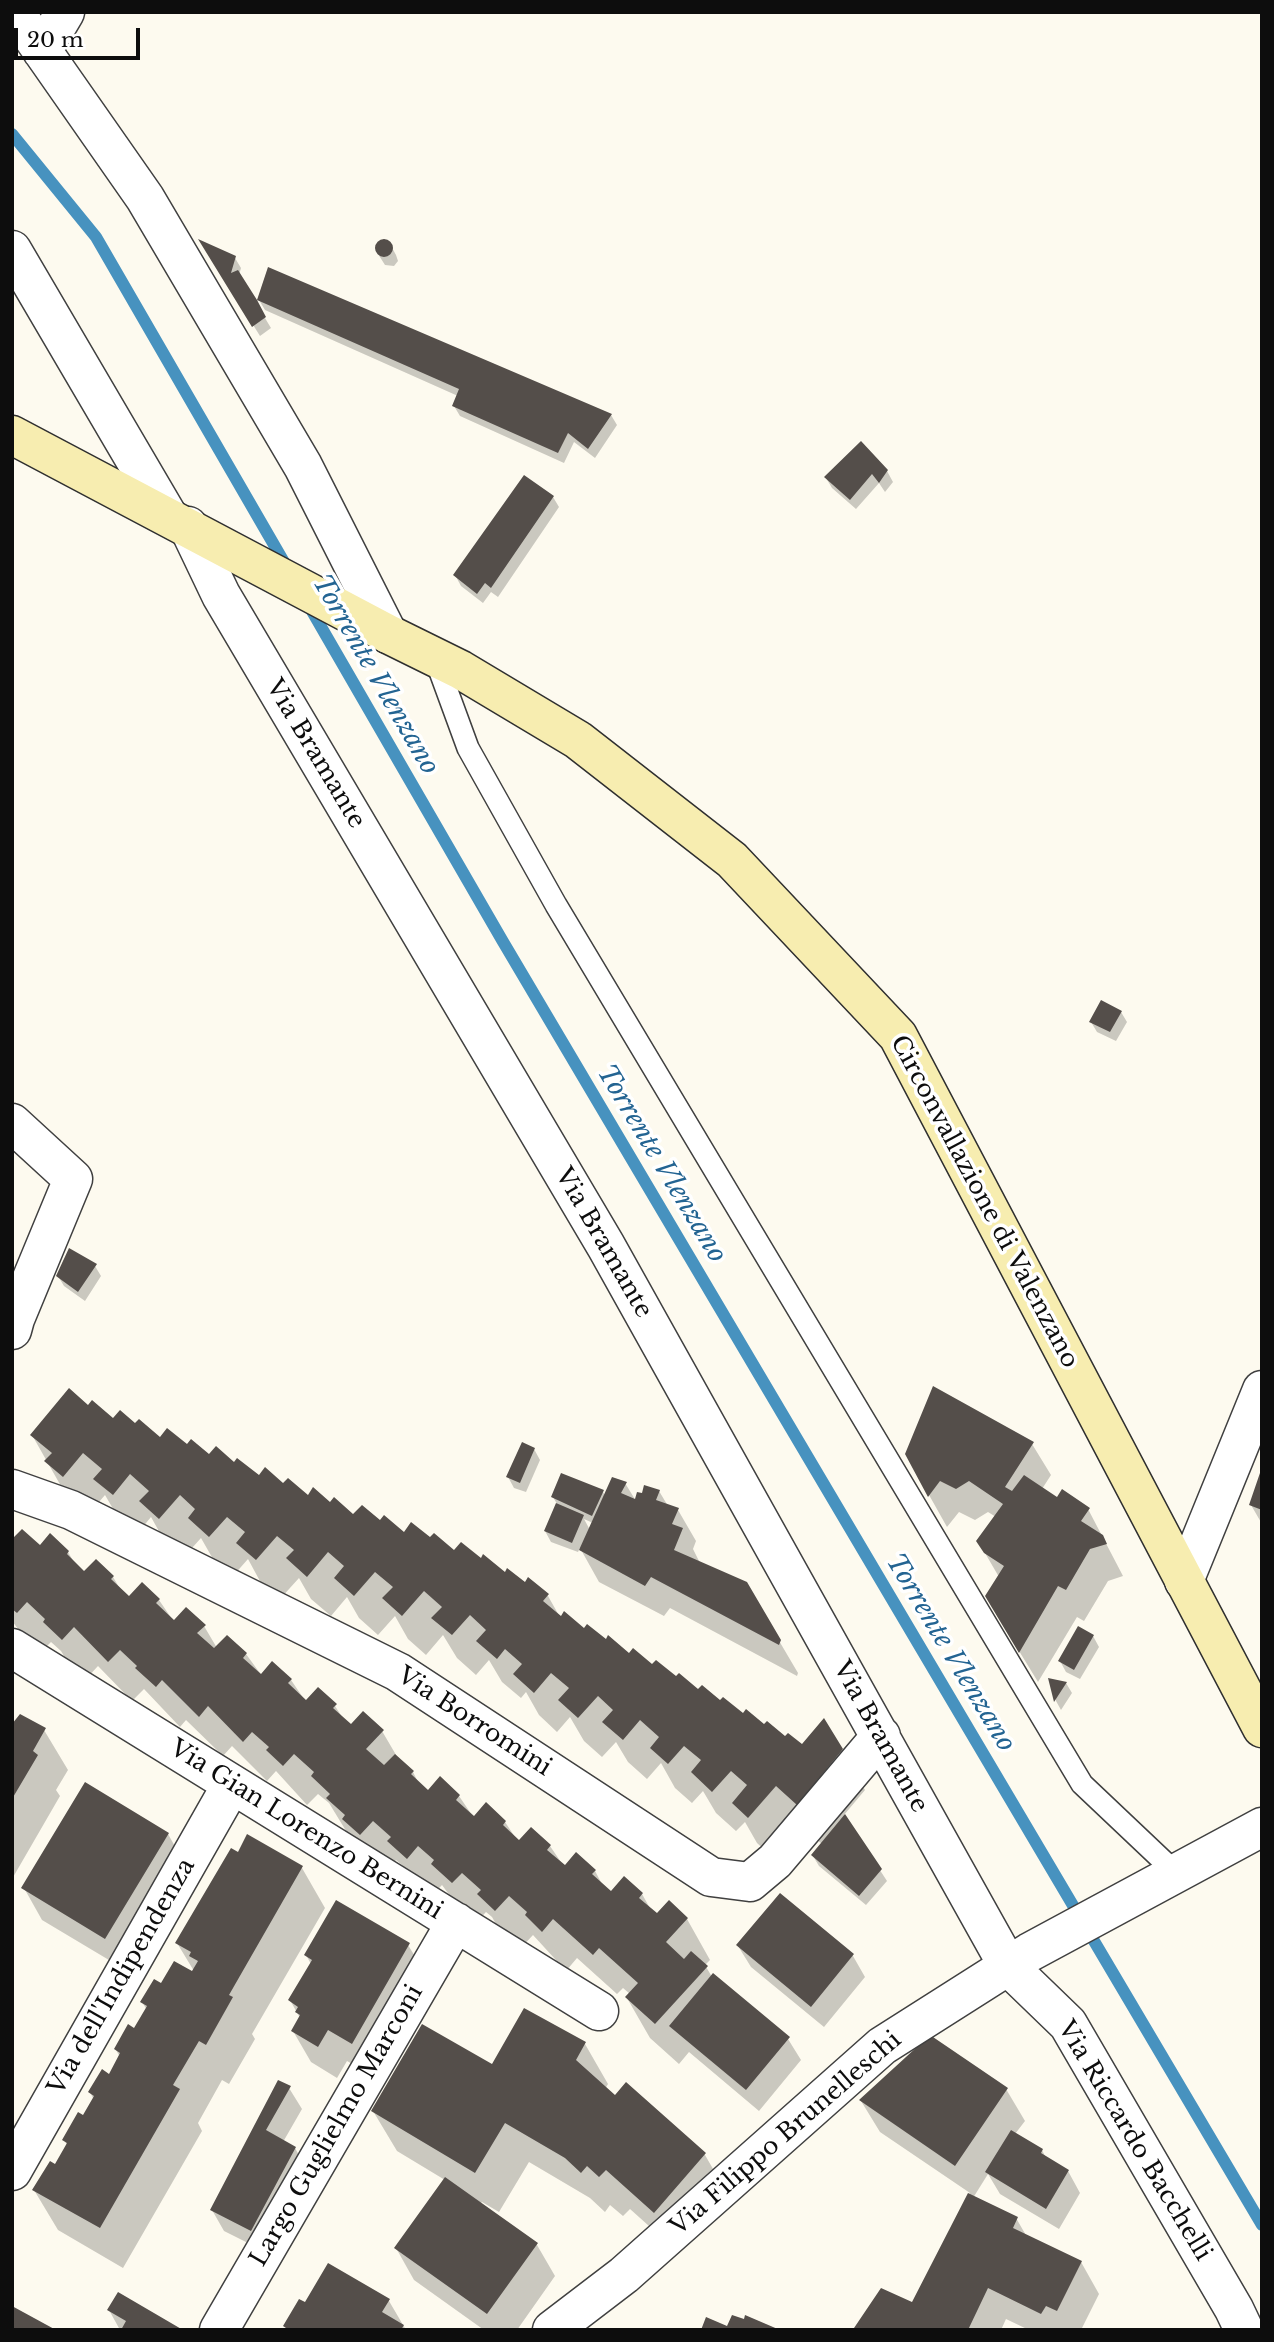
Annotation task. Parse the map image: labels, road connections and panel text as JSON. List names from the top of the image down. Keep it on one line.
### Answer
{"streets":{"main road":["Circonvallazione di Valenzano"],"street":["Via Bramante","Via Borromini","Via Gian Lorenzo Bernini","Via dell'Indipendenza","Largo Guglielmo Marconi","Via Filippo Brunelleschi","Via Riccardo Bacchelli"]},"crossings":[["Via Bramante","Circonvallazione di Valenzano"],["Via Bramante","Via Borromini"],["Via Bramante","Via Filippo Brunelleschi"],["Via Bramante","Via Riccardo Bacchelli"],["Via Gian Lorenzo Bernini","Via dell'Indipendenza"],["Via Gian Lorenzo Bernini","Largo Guglielmo Marconi"],["Via Filippo Brunelleschi","Via Riccardo Bacchelli"]],"water":["Torrente Vlenzano"],"scale_bar":"20 m"}
